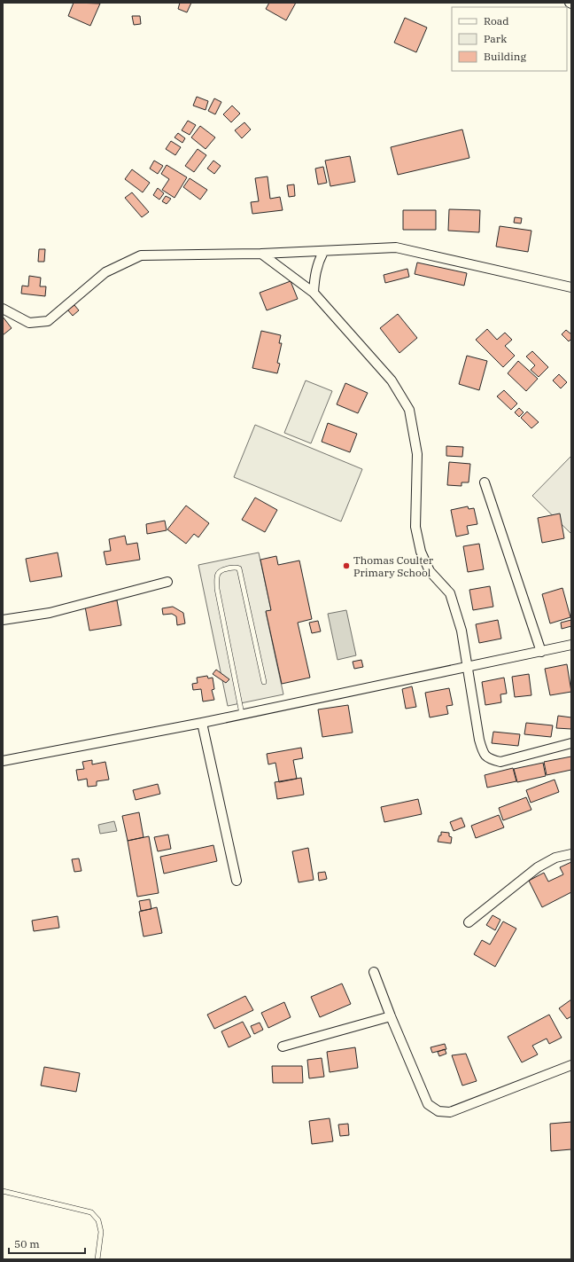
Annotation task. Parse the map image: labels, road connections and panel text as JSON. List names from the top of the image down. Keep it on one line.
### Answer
{"places":["Thomas Coulter Primary School"],"legend":["Road","Park","Building"],"scale_bar":"50 m"}
